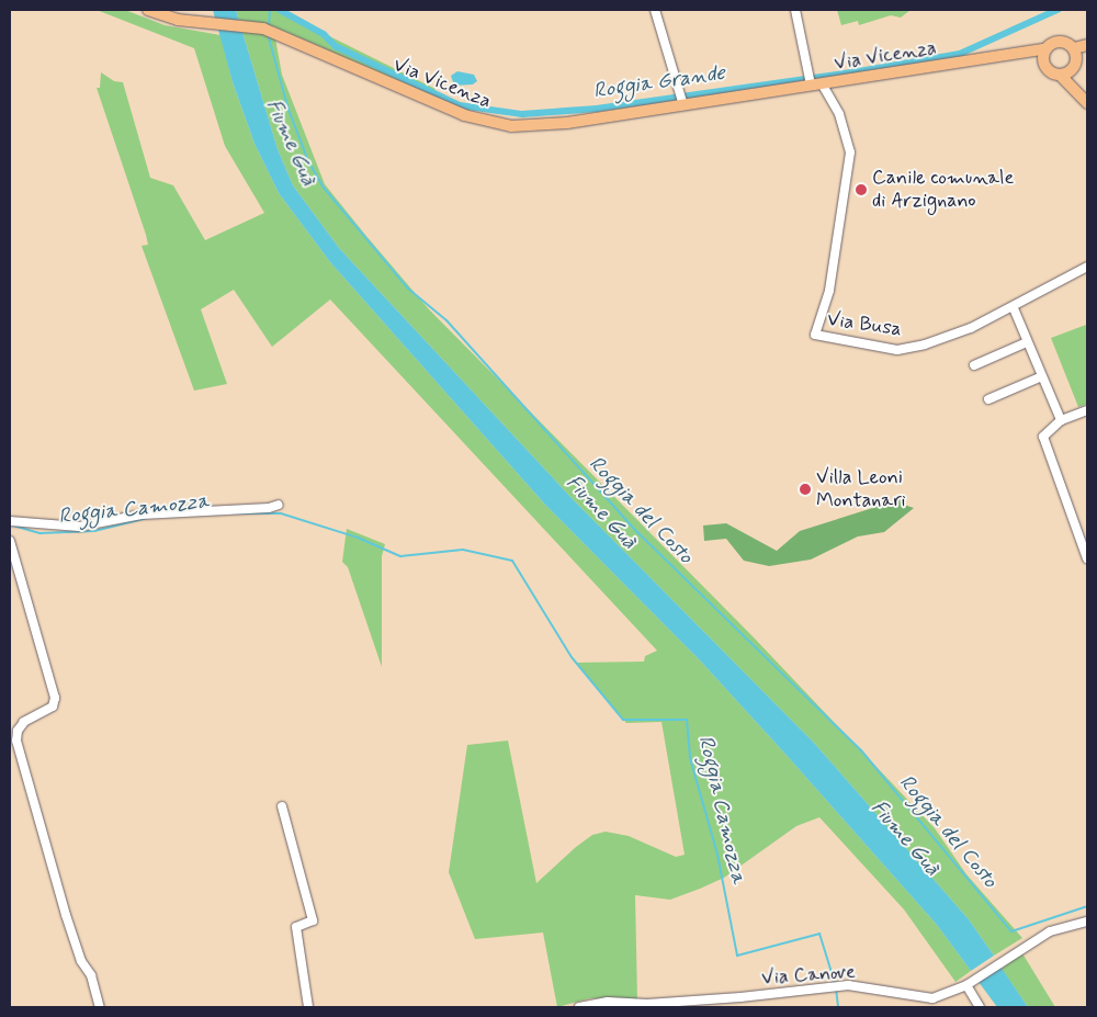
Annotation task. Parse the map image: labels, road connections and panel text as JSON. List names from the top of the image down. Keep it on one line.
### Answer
{"streets":{"main road":["Via Vicenza"],"street":["Via Busa","Via Canove"]},"crossings":[["Via Vicenza","Via Busa"]],"water":["Roggia Grande","Fiume Guà","Roggia Camozza","Roggia del Costo"],"places":["Canile comunale di Arzignano","Villa Leoni Montanari"]}
